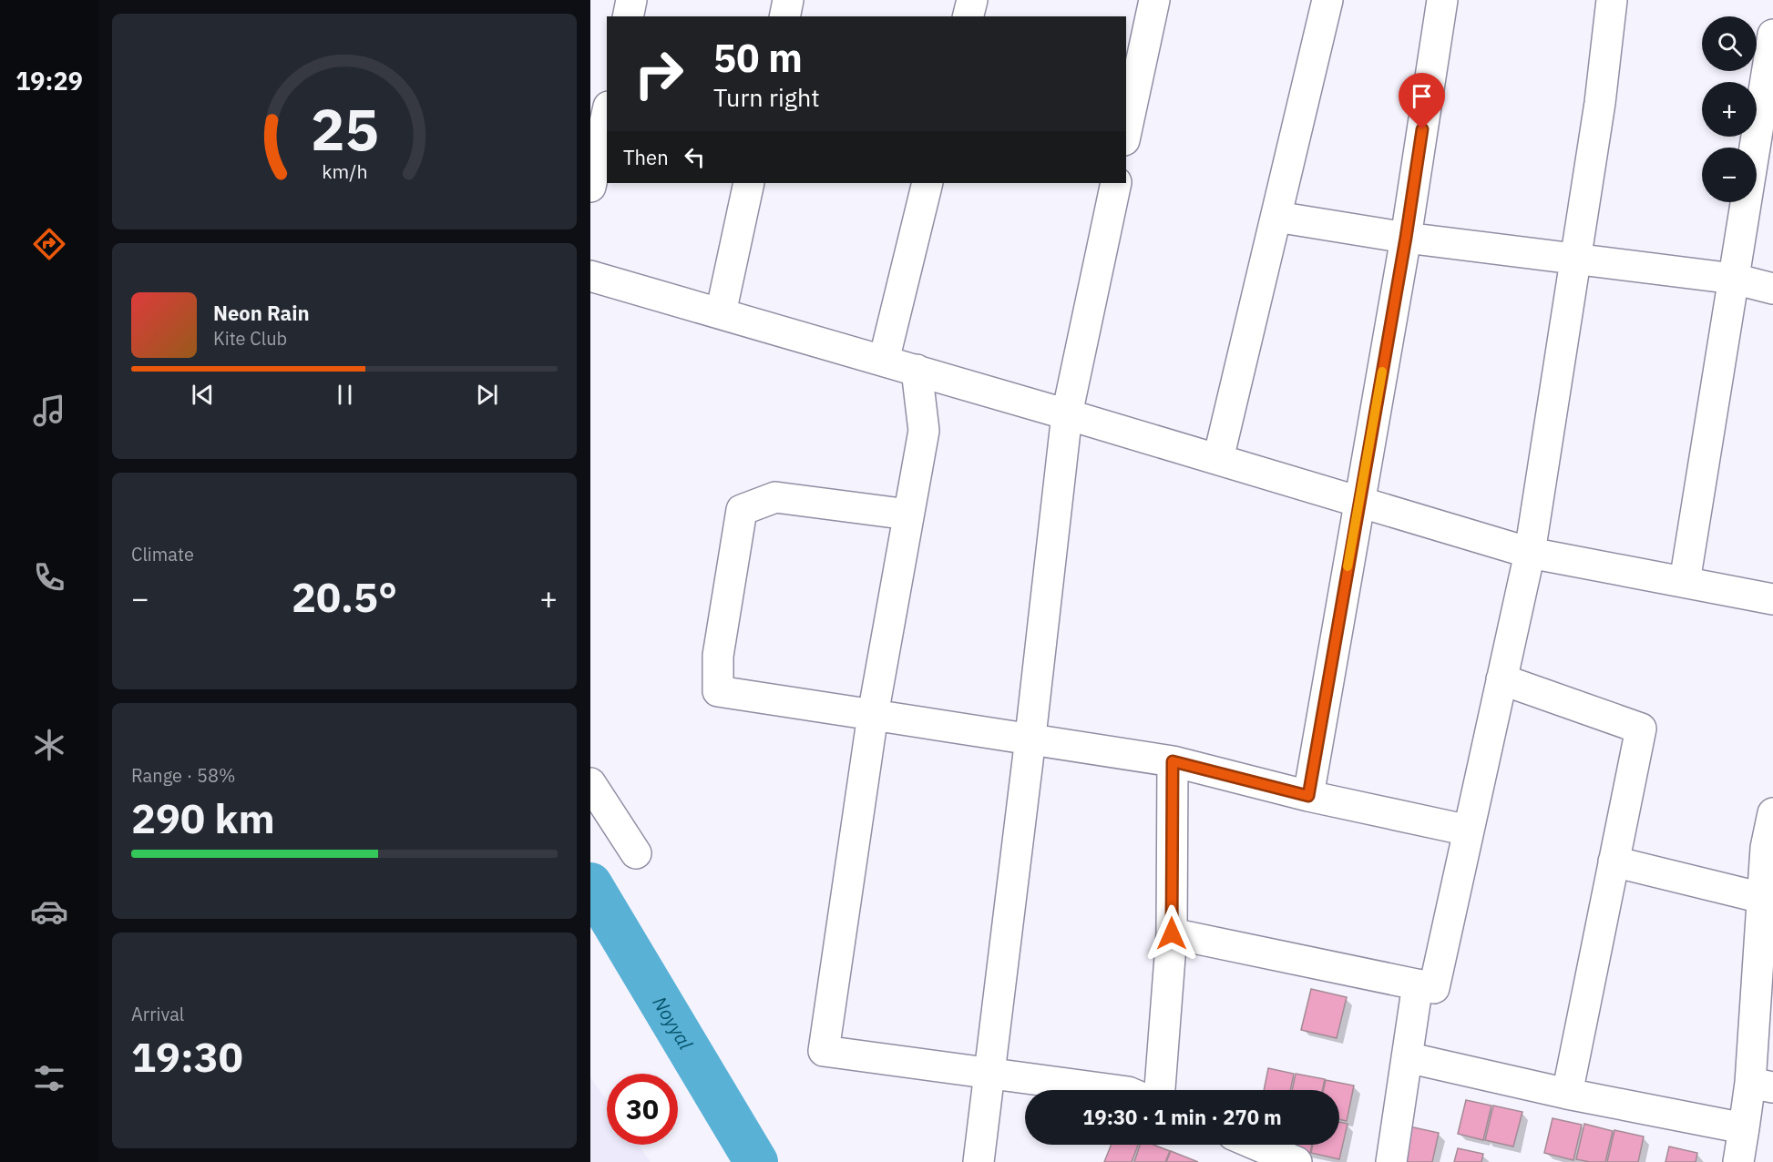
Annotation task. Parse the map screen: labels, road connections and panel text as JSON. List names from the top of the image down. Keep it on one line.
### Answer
{"water":["Noyyal"],"page":{"tabs":"19:29","map_buttons":["+","−"],"turn":["50 m","Turn right"],"then":"Then","song":["Neon Rain","Kite Club"],"tile":["Climate",["Range · 58%","290 km"],["Arrival","19:30"]],"heat":["−","20.5°","+"],"limit":"30","trip":"19:30 · 1 min · 270 m","gauge":["25","km/h"]}}
